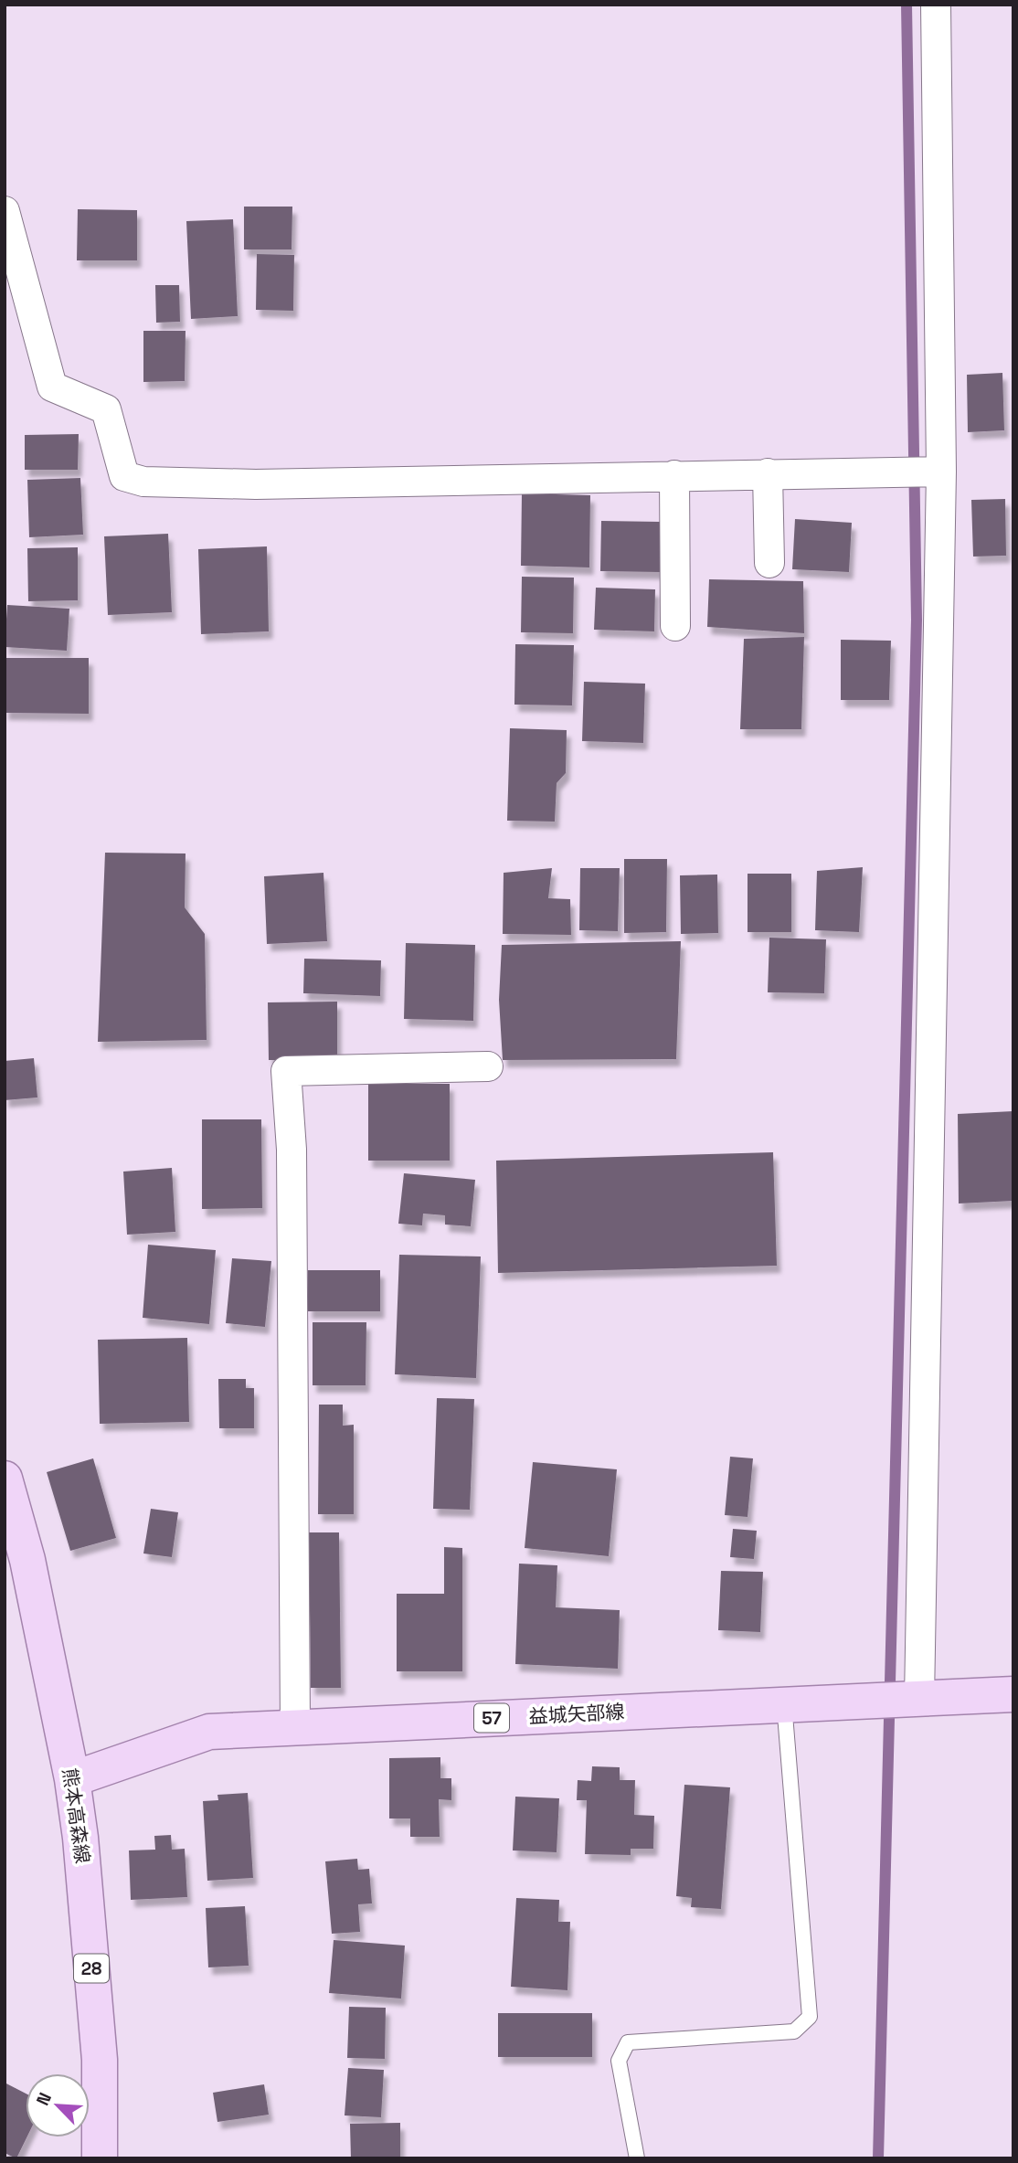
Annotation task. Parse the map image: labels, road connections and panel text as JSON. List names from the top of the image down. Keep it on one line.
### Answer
{"streets":{"main road":["益城矢部線","57","熊本高森線","28"]},"crossings":[["益城矢部線","熊本高森線"]],"north":"top left"}
